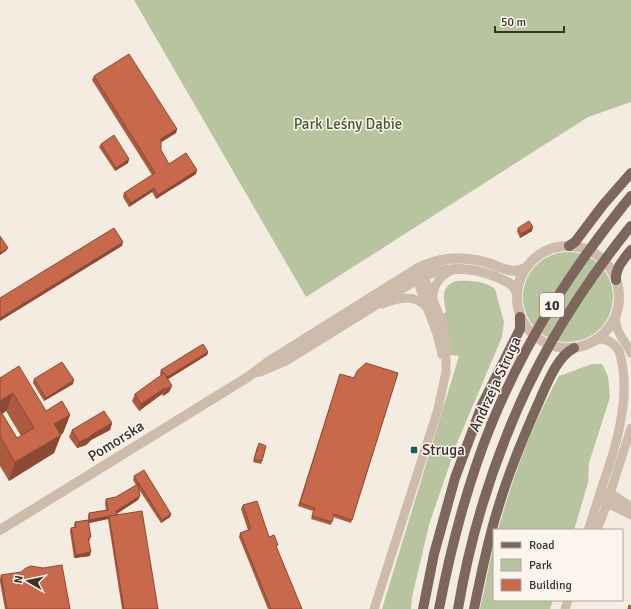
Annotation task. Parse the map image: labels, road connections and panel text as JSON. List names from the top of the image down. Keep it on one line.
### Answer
{"streets":{"main road":["10","Andrzeja Struga"],"street":["Pomorska"]},"parks":["Park Leśny Dąbie"],"places":{"transit":["Struga"]},"legend":["Road","Park","Building"],"scale_bar":"50 m","north":"left"}
